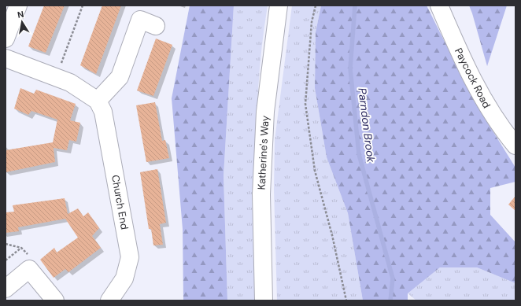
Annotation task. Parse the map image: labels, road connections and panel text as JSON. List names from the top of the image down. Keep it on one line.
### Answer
{"streets":{"street":["Paycock Road","Katherine's Way","Church End"]},"water":["Parndon Brook"],"north":"top"}
